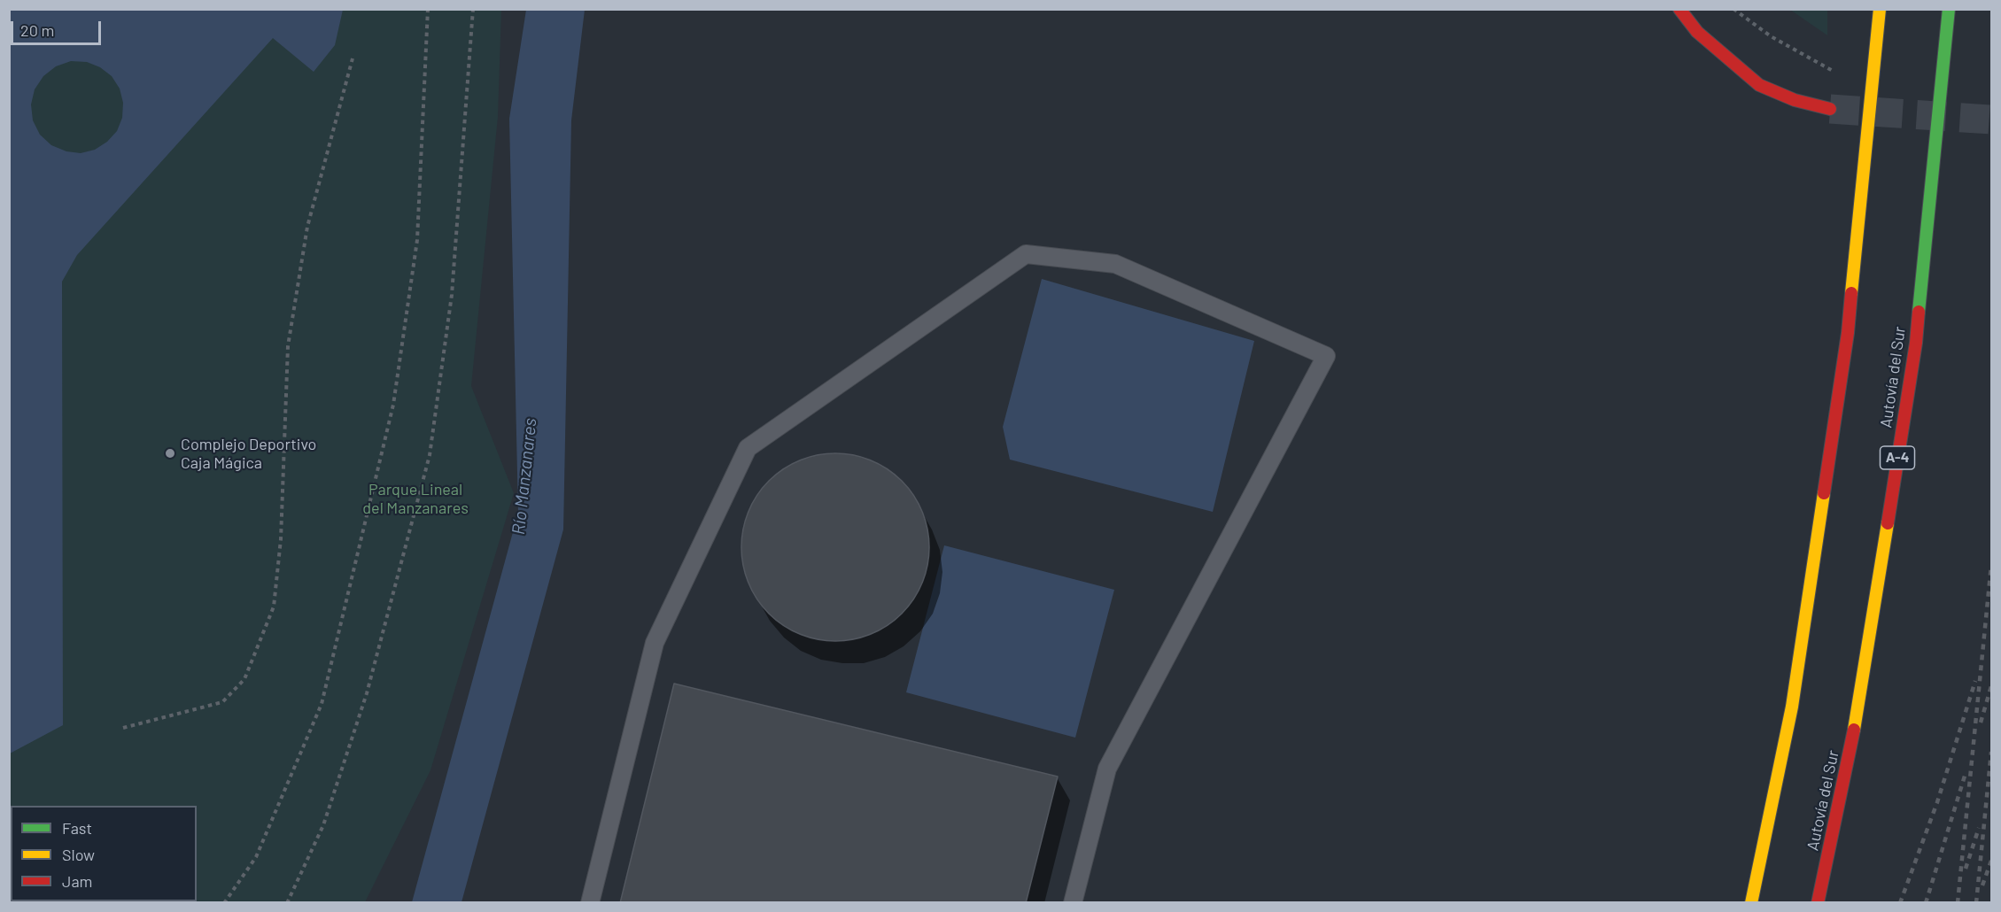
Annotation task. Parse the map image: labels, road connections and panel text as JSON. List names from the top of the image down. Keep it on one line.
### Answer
{"streets":{"main road":["Autovía del Sur","A-4"]},"water":["Río Manzanares"],"parks":["Parque Lineal del Manzanares"],"places":["Complejo Deportivo Caja Mágica"],"legend":["Fast","Slow","Jam"],"scale_bar":"20 m"}
